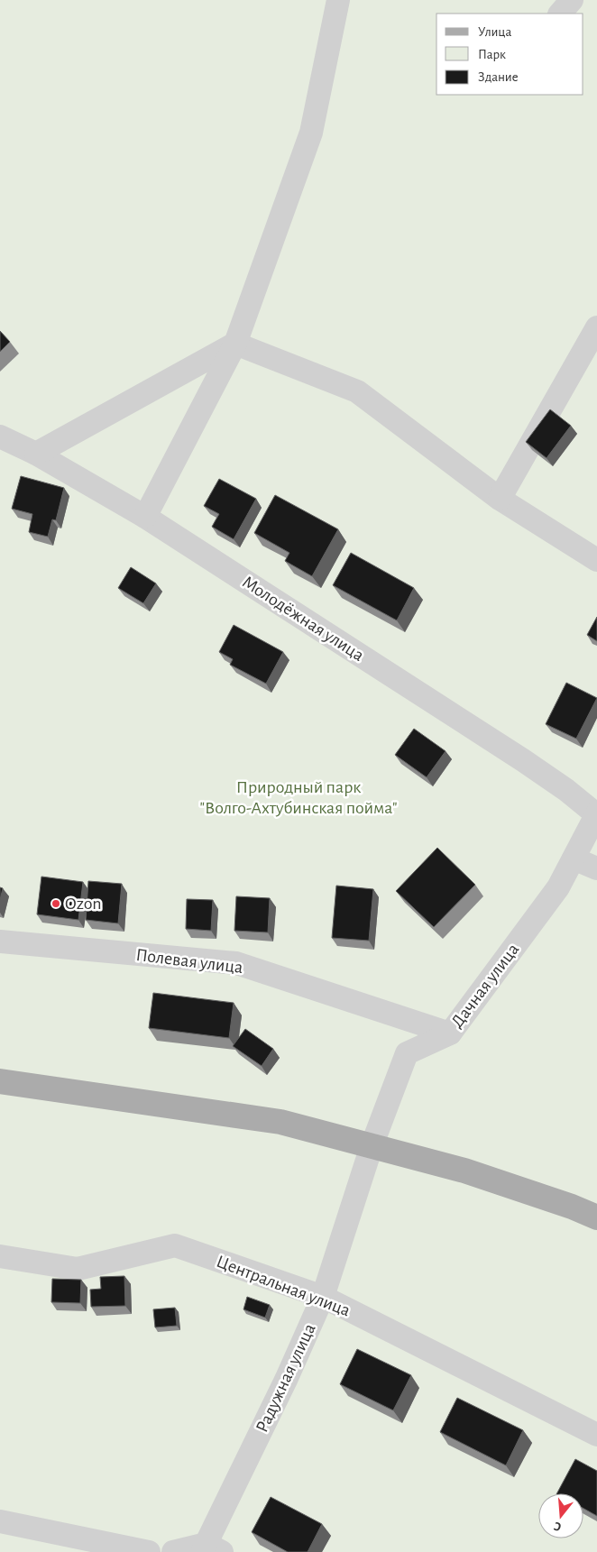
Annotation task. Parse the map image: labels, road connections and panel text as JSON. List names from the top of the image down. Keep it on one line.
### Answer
{"streets":{"street":["Молодёжная улица","Полевая улица","Дачная улица","Центральная улица","Радужная улица"]},"crossings":[["Молодёжная улица","Дачная улица"],["Полевая улица","Дачная улица"],["Дачная улица","Радужная улица"],["Центральная улица","Радужная улица"]],"parks":["Природный парк \"Волго-Ахтубинская пойма\""],"places":["Ozon"],"legend":["Улица","Парк","Здание"],"north":"bottom"}
